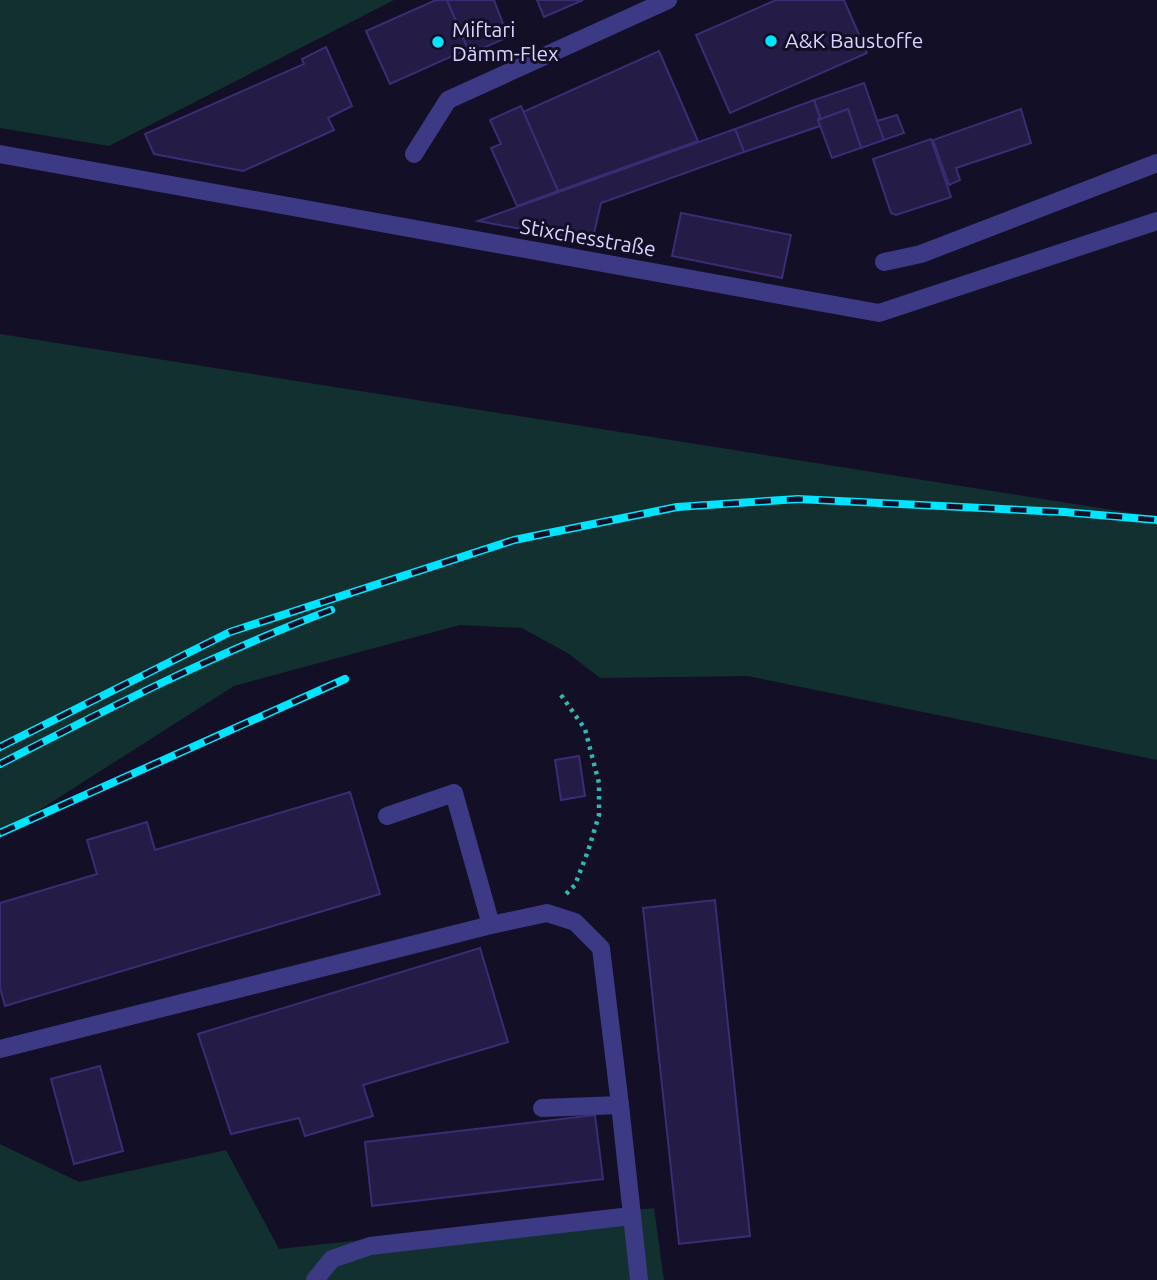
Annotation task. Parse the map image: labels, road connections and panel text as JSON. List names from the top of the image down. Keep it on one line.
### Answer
{"streets":{"street":["Stixchesstraße"]},"places":["A&K Baustoffe","Miftari Dämm-Flex"]}
